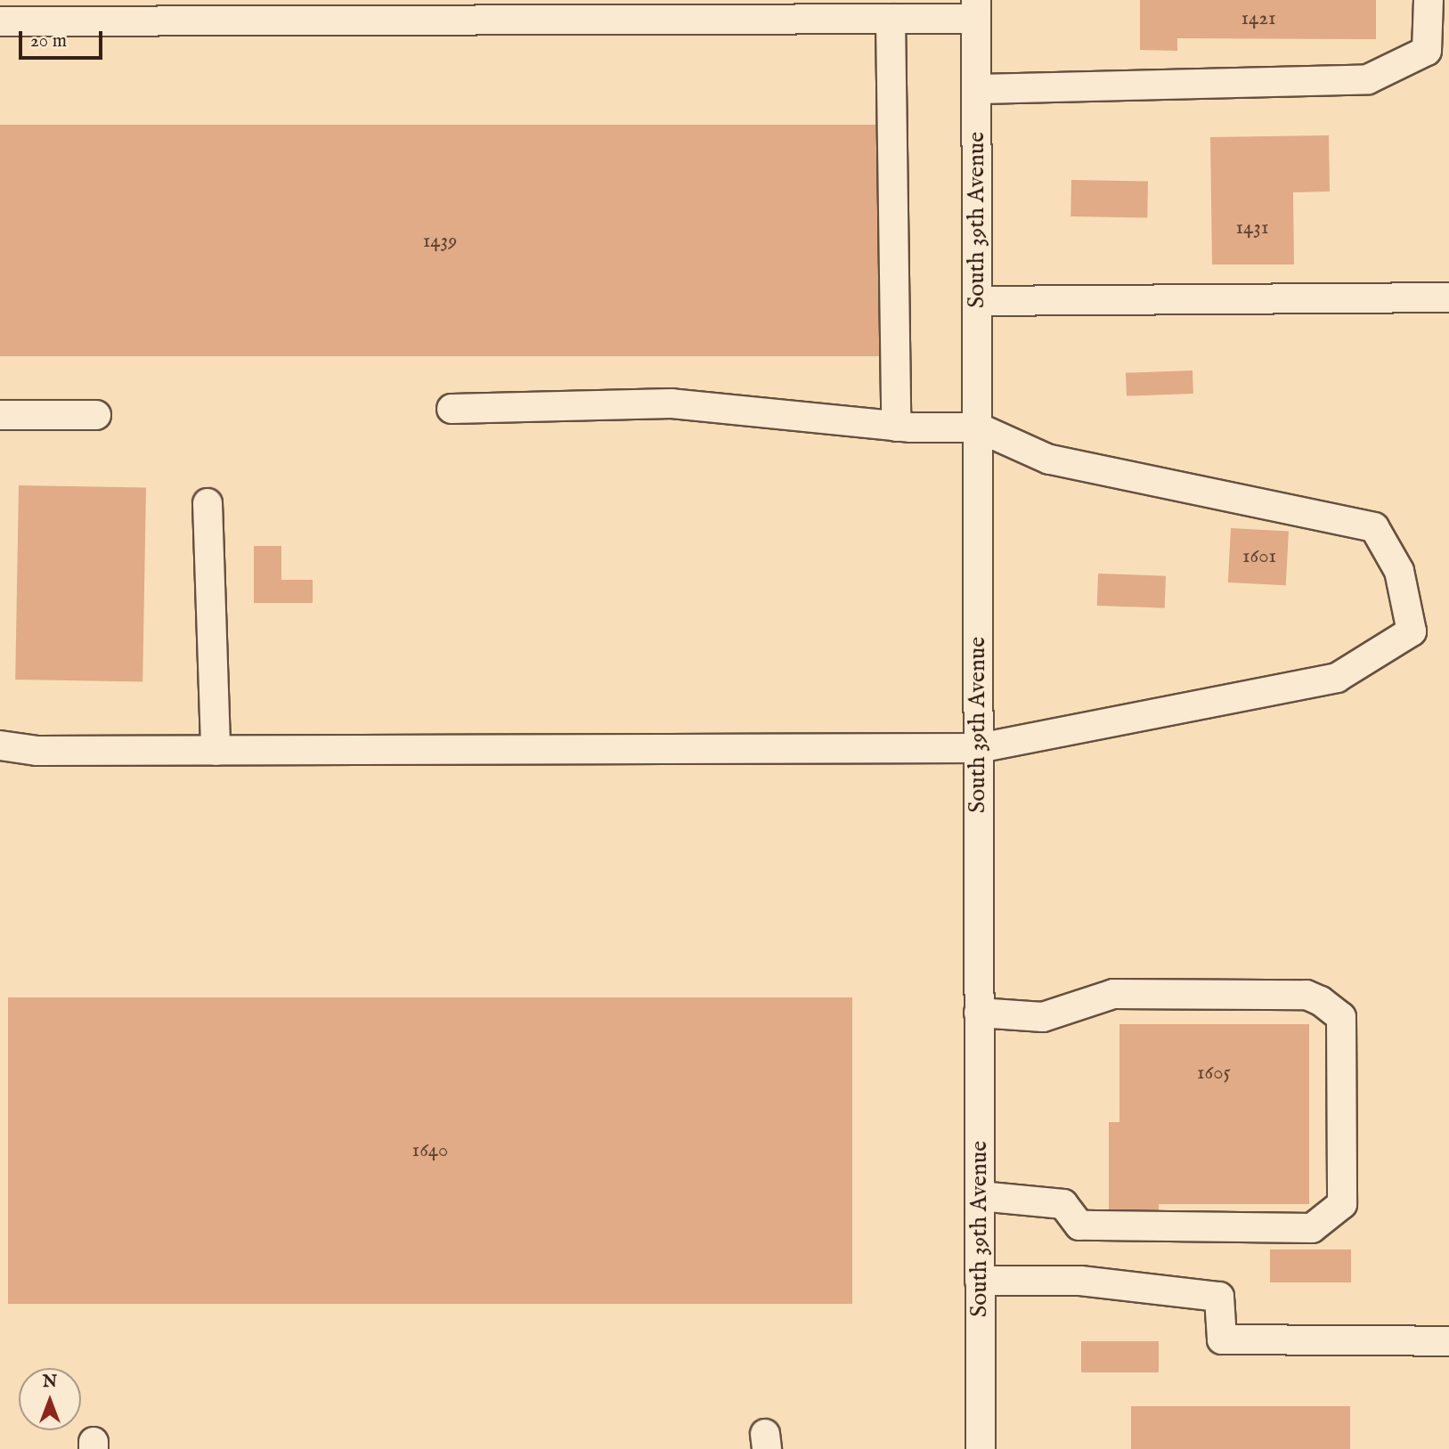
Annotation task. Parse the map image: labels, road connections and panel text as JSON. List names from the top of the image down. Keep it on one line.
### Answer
{"streets":{"street":["South 39th Avenue"]},"house_numbers":["1421","1431","1439","1601","1605","1640"],"scale_bar":"20 m","north":"top"}
